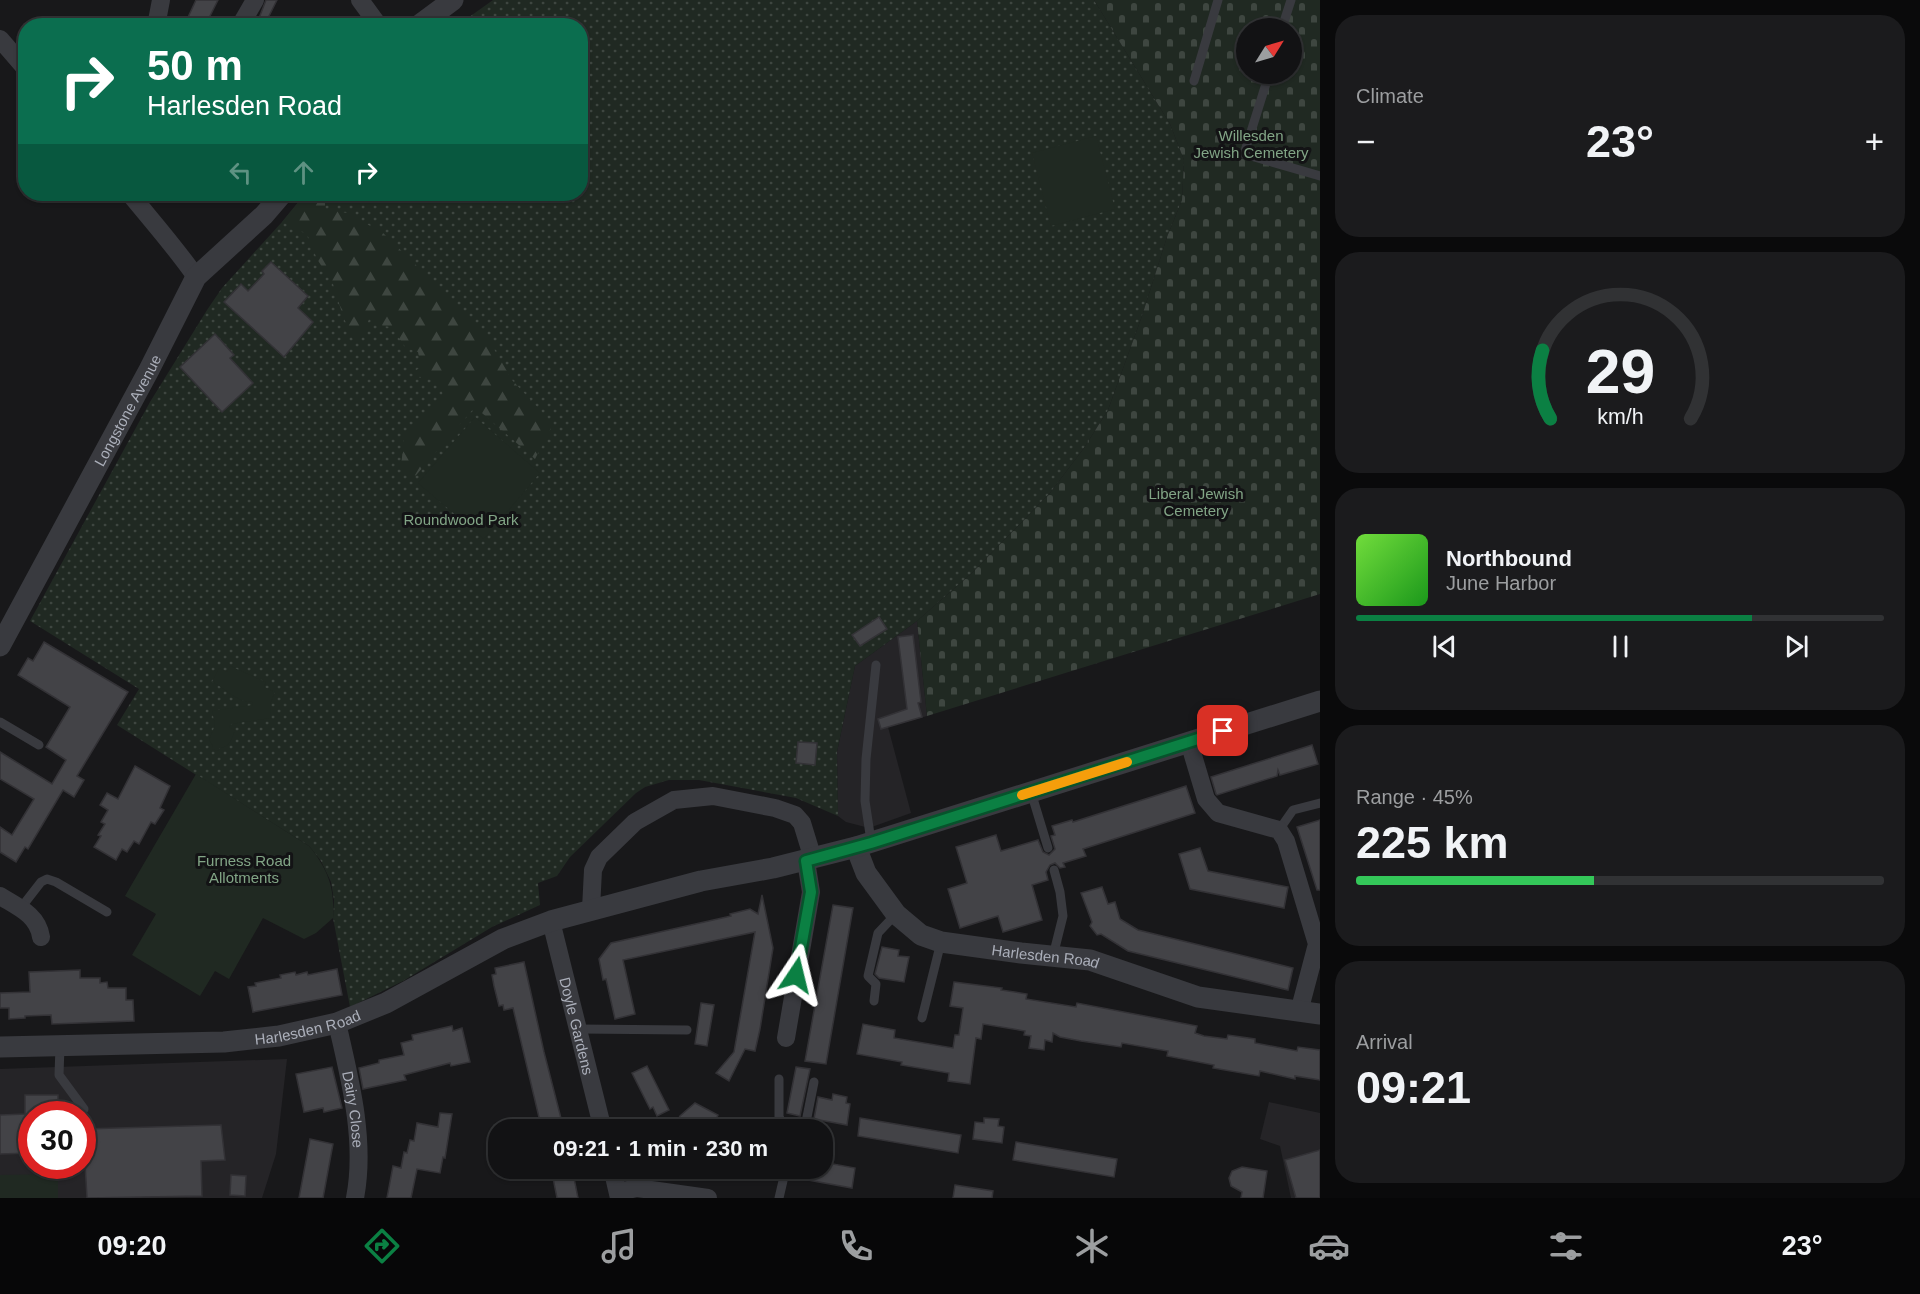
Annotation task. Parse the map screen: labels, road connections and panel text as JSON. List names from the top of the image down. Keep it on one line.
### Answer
{"streets":{"street":["Longstone Avenue","Harlesden Road","Doyle Gardens","Dairy Close"]},"crossings":[["Harlesden Road","Doyle Gardens"],["Harlesden Road","Dairy Close"]],"parks":["Willesden Jewish Cemetery","Liberal Jewish Cemetery","Roundwood Park","Furness Road Allotments"],"north":"top right","page":{"tile":["Climate",["Range · 45%","225 km"],["Arrival","09:21"]],"turn":["50 m","Harlesden Road"],"heat":["−","23°","+"],"song":["Northbound","June Harbor"],"limit":"30","trip":"09:21 · 1 min · 230 m","tabs":["09:20","23°"],"gauge":["29","km/h"]}}
